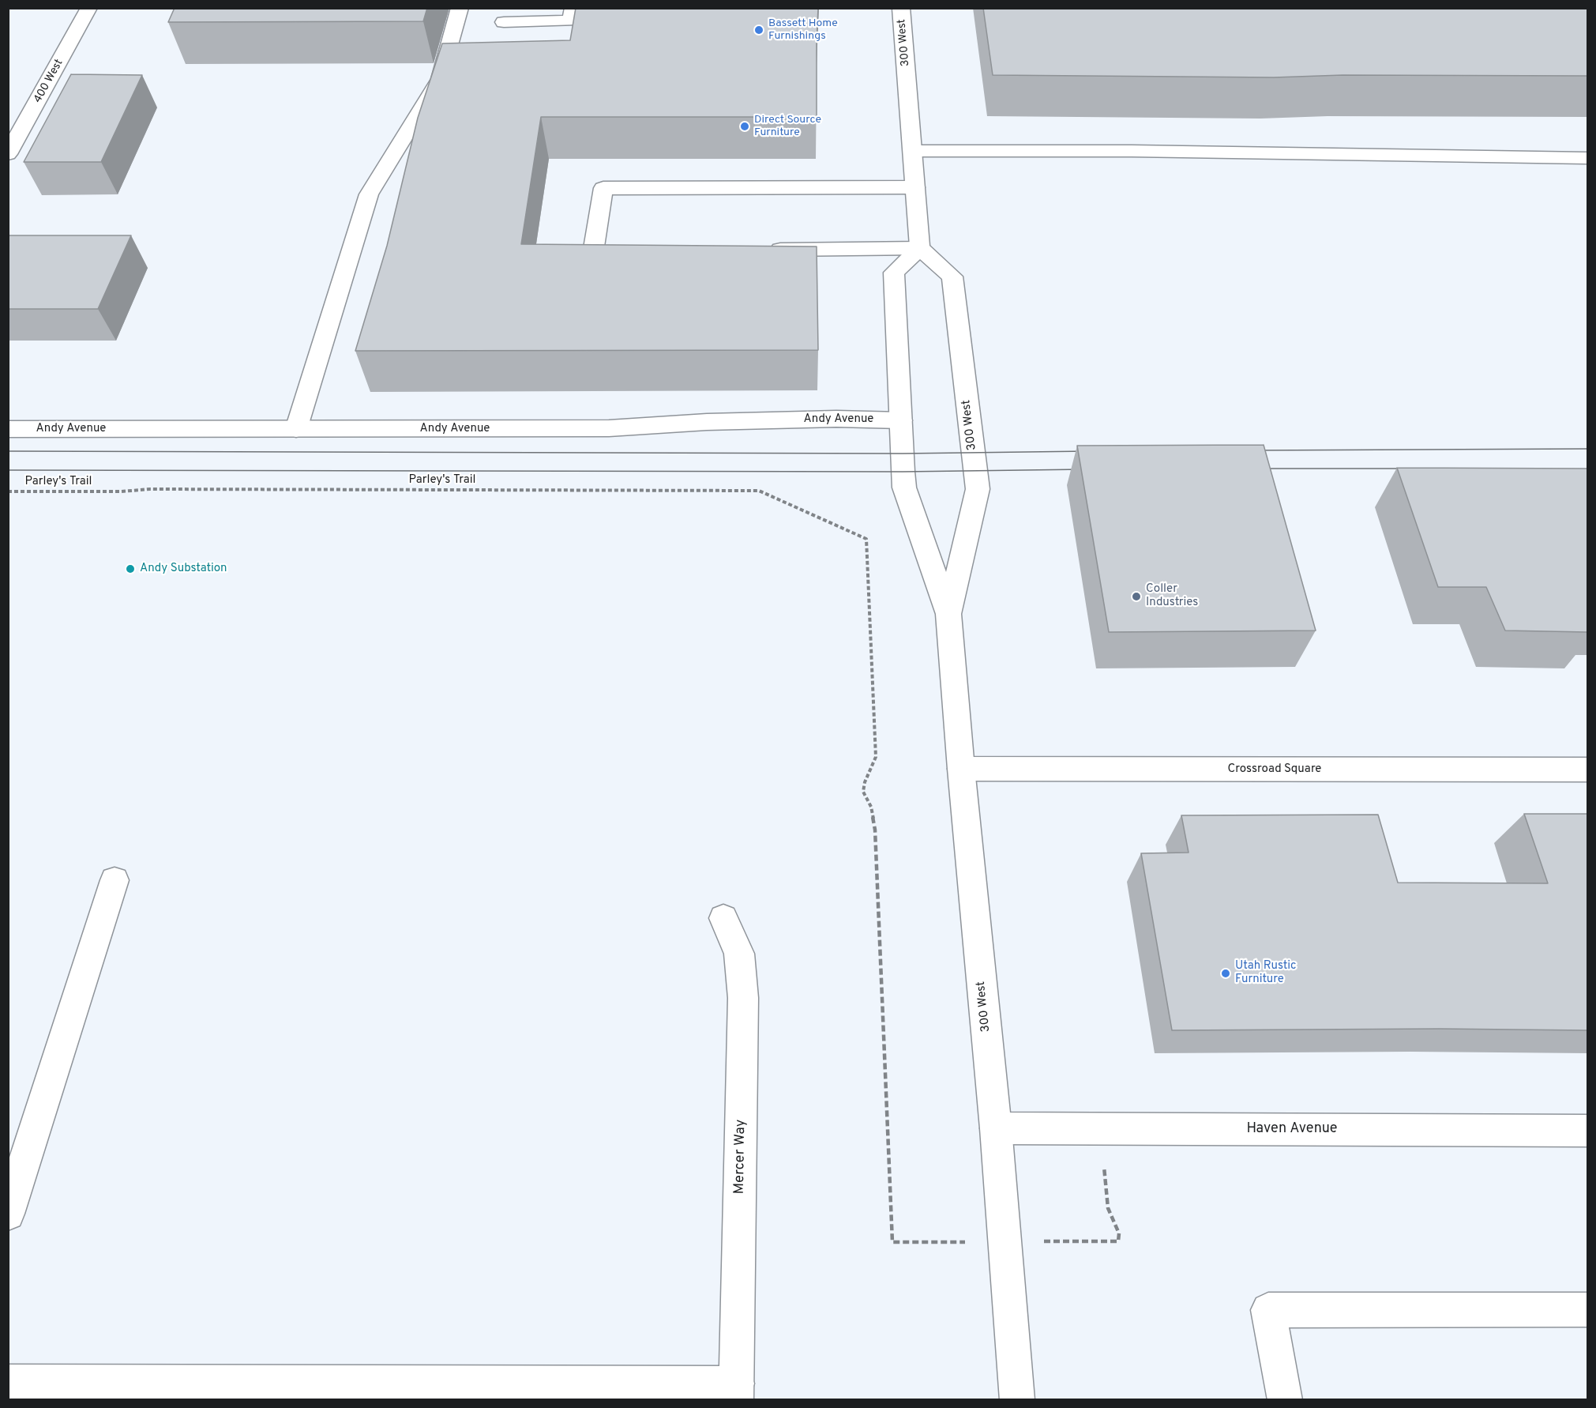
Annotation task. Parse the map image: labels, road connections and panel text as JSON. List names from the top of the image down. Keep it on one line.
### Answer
{"streets":{"street":["300 West","400 West","Andy Avenue","Crossroad Square","Haven Avenue","Mercer Way"],"path":["Parley's Trail"]},"crossings":[["300 West","Andy Avenue"],["300 West","Crossroad Square"],["300 West","Haven Avenue"]],"places":["Bassett Home Furnishings","Direct Source Furniture","Andy Substation","Coller Industries","Utah Rustic Furniture"]}
